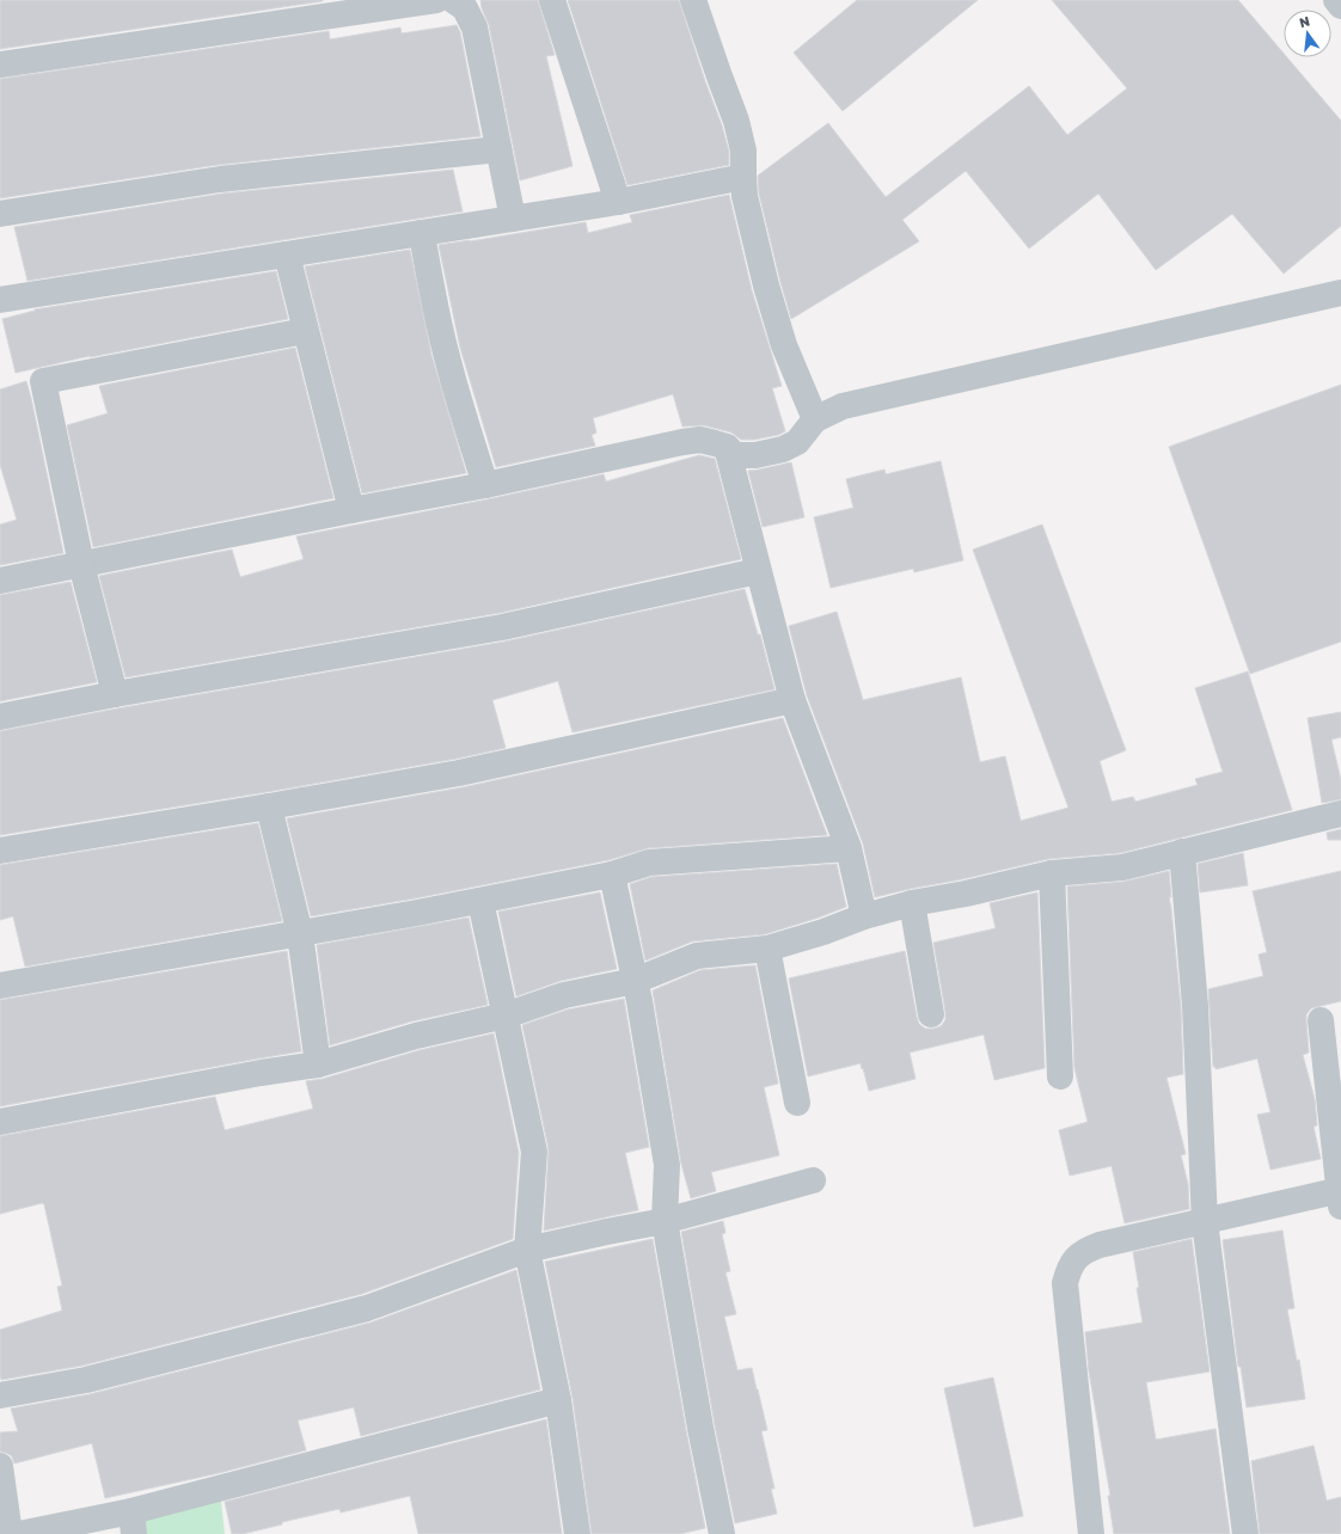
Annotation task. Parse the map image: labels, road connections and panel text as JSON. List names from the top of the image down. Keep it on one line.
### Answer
{"north":"top"}
